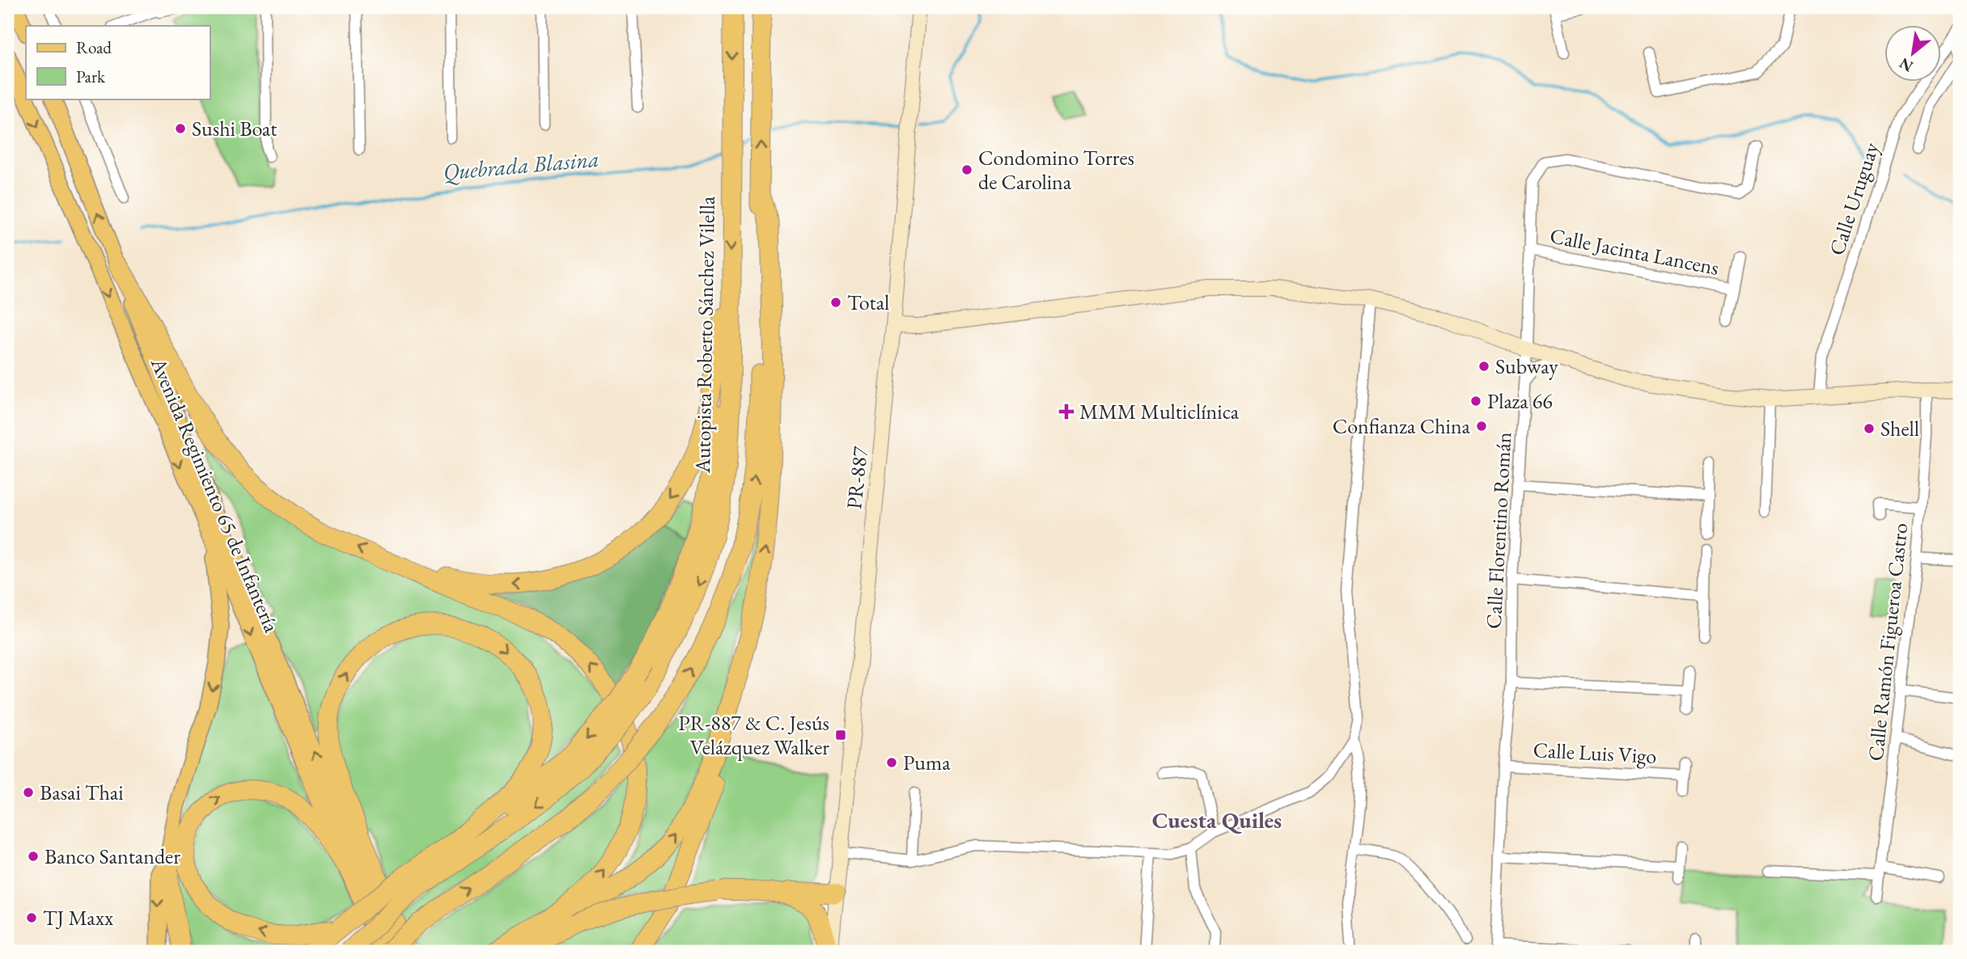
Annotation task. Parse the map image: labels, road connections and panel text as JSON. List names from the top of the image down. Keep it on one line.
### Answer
{"streets":{"highway":["Autopista Roberto Sánchez Vilella"],"main road":["Avenida Regimiento 65 de Infantería"],"street":["Calle Uruguay","Calle Jacinta Lancens","PR-887","Calle Florentino Román","Calle Ramón Figueroa Castro","Calle Luis Vigo"]},"crossings":[["Calle Jacinta Lancens","Calle Florentino Román"],["Calle Florentino Román","Calle Luis Vigo"]],"districts":["Cuesta Quiles"],"water":["Quebrada Blasina"],"places":{"other":["Sushi Boat","Condomino Torres de Carolina","Total","Subway","Plaza 66","Confianza China","Shell","Puma","Basai Thai","Banco Santander","TJ Maxx"],"health":["MMM Multiclínica"],"transit":["PR-887 & C. Jesús Velázquez Walker"]},"legend":["Road","Park"],"north":"bottom left"}
